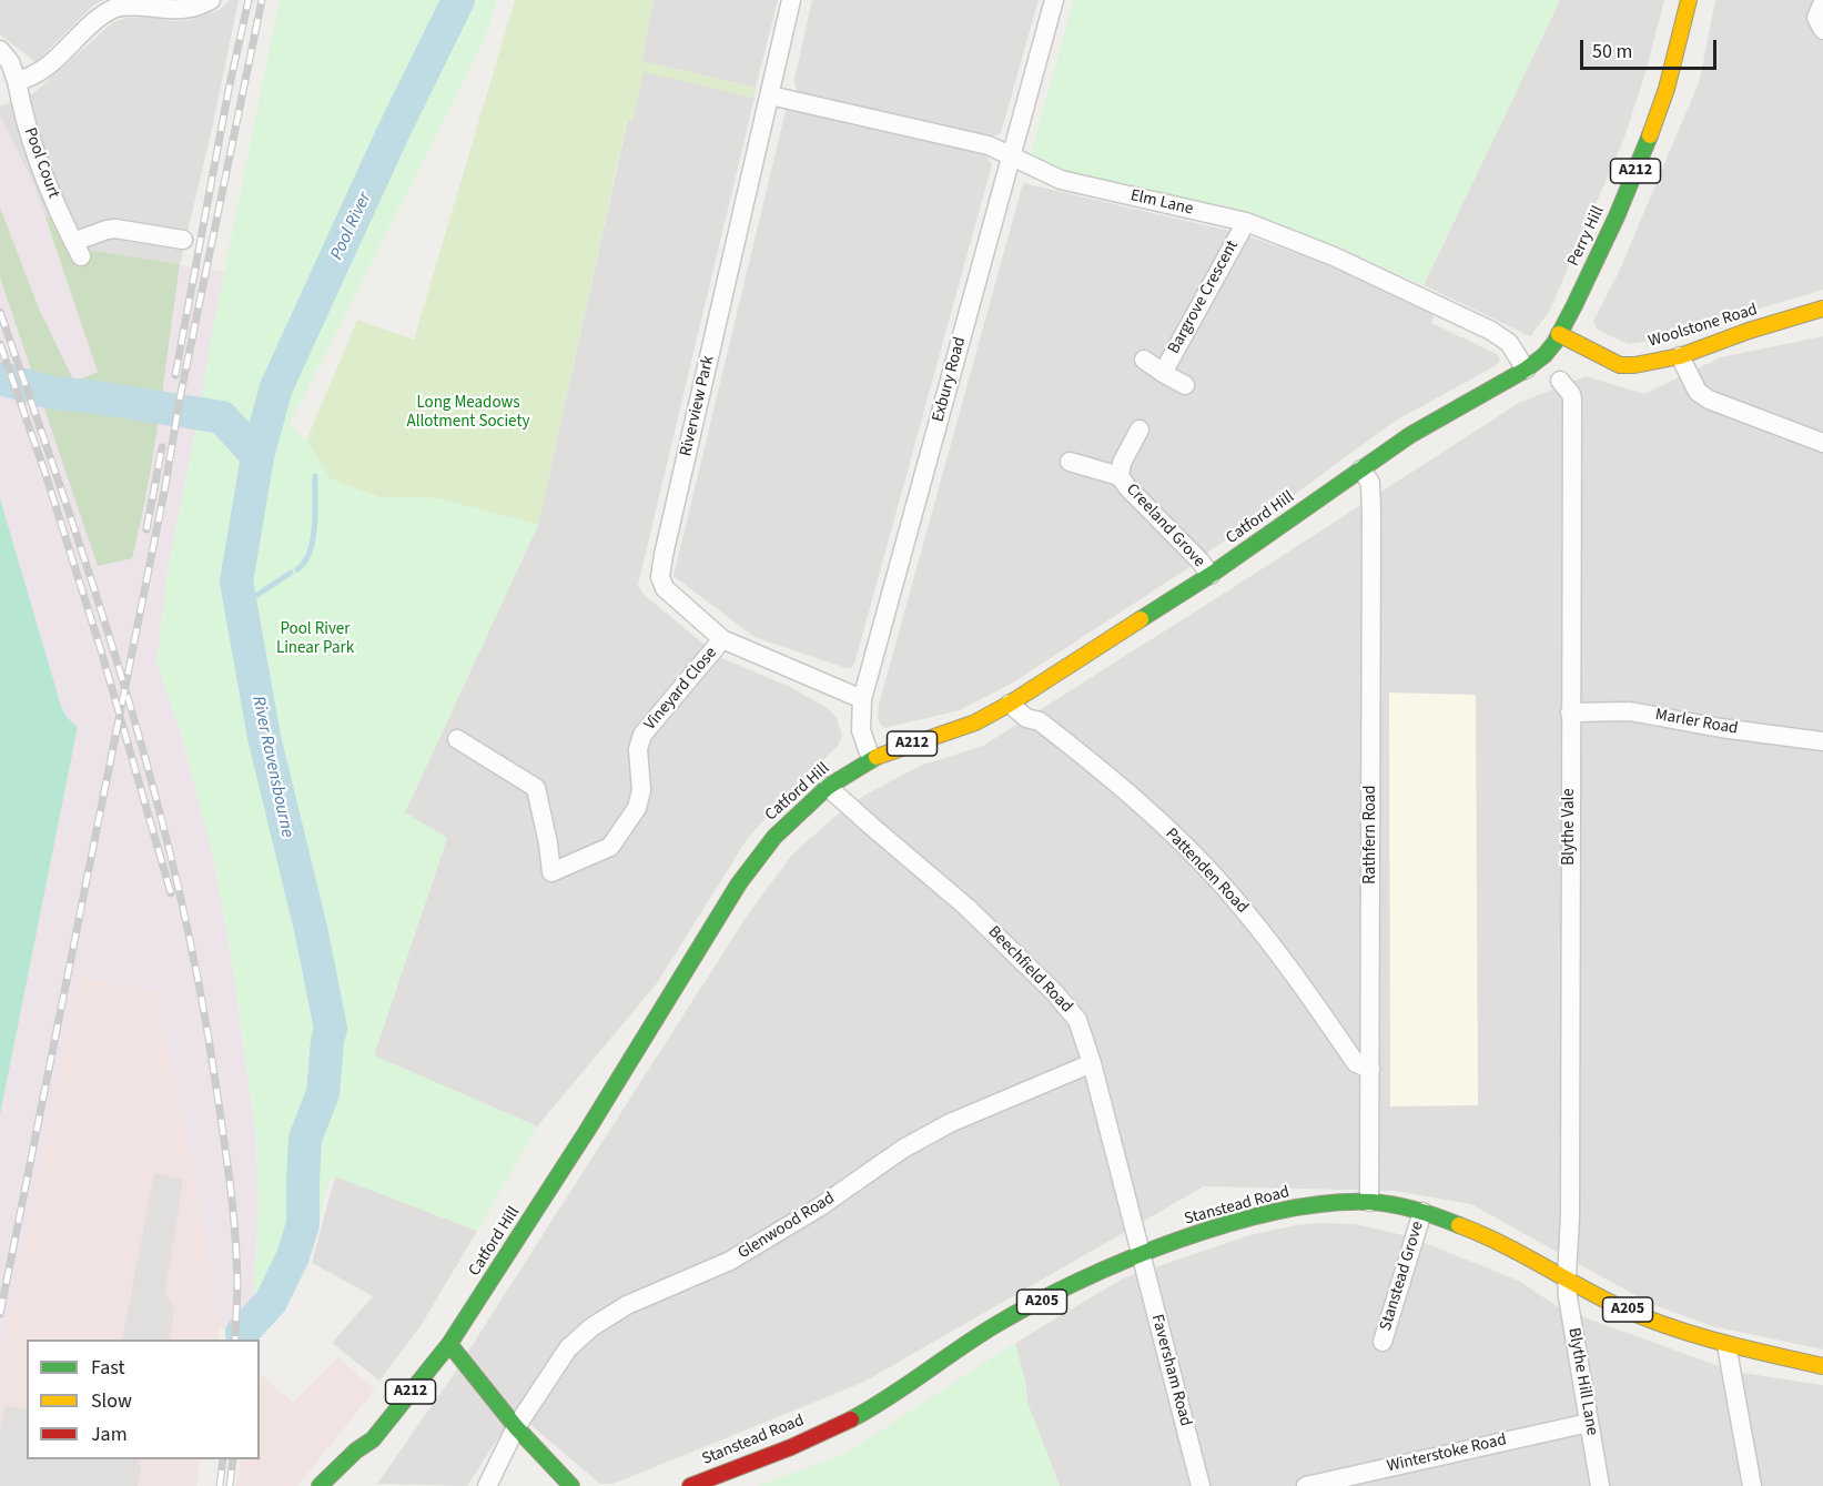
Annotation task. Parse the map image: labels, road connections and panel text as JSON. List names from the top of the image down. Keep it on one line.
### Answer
{"streets":{"main road":["A212","Perry Hill","Woolstone Road","Catford Hill","Stanstead Road","A205"],"street":["Pool Court","Elm Lane","Bargrove Crescent","Exbury Road","Riverview Park","Creeland Grove","Vineyard Close","Marler Road","Blythe Vale","Rathfern Road","Pattenden Road","Beechfield Road","Glenwood Road","Stanstead Grove","Faversham Road","Blythe Hill Lane","Winterstoke Road"]},"crossings":[["Elm Lane","Bargrove Crescent"],["Elm Lane","Exbury Road"],["Elm Lane","Riverview Park"],["Elm Lane","Catford Hill"],["Perry Hill","Woolstone Road"],["Perry Hill","Catford Hill"],["Woolstone Road","Catford Hill"],["Exbury Road","Riverview Park"],["Exbury Road","Catford Hill"],["Riverview Park","Vineyard Close"],["Catford Hill","Creeland Grove"],["Catford Hill","Rathfern Road"],["Catford Hill","Pattenden Road"],["Catford Hill","Beechfield Road"],["Marler Road","Blythe Vale"],["Blythe Vale","Stanstead Road"],["Blythe Vale","Blythe Hill Lane"],["Rathfern Road","Pattenden Road"],["Rathfern Road","Stanstead Road"],["Beechfield Road","Stanstead Road"],["Beechfield Road","Glenwood Road"],["Beechfield Road","Faversham Road"],["Stanstead Road","Stanstead Grove"],["Stanstead Road","Faversham Road"],["Stanstead Road","Blythe Hill Lane"],["Blythe Hill Lane","Winterstoke Road"]],"water":["Pool River","River Ravensbourne"],"parks":["Long Meadows Allotment Society","Pool River Linear Park"],"legend":["Fast","Slow","Jam"],"scale_bar":"50 m"}
